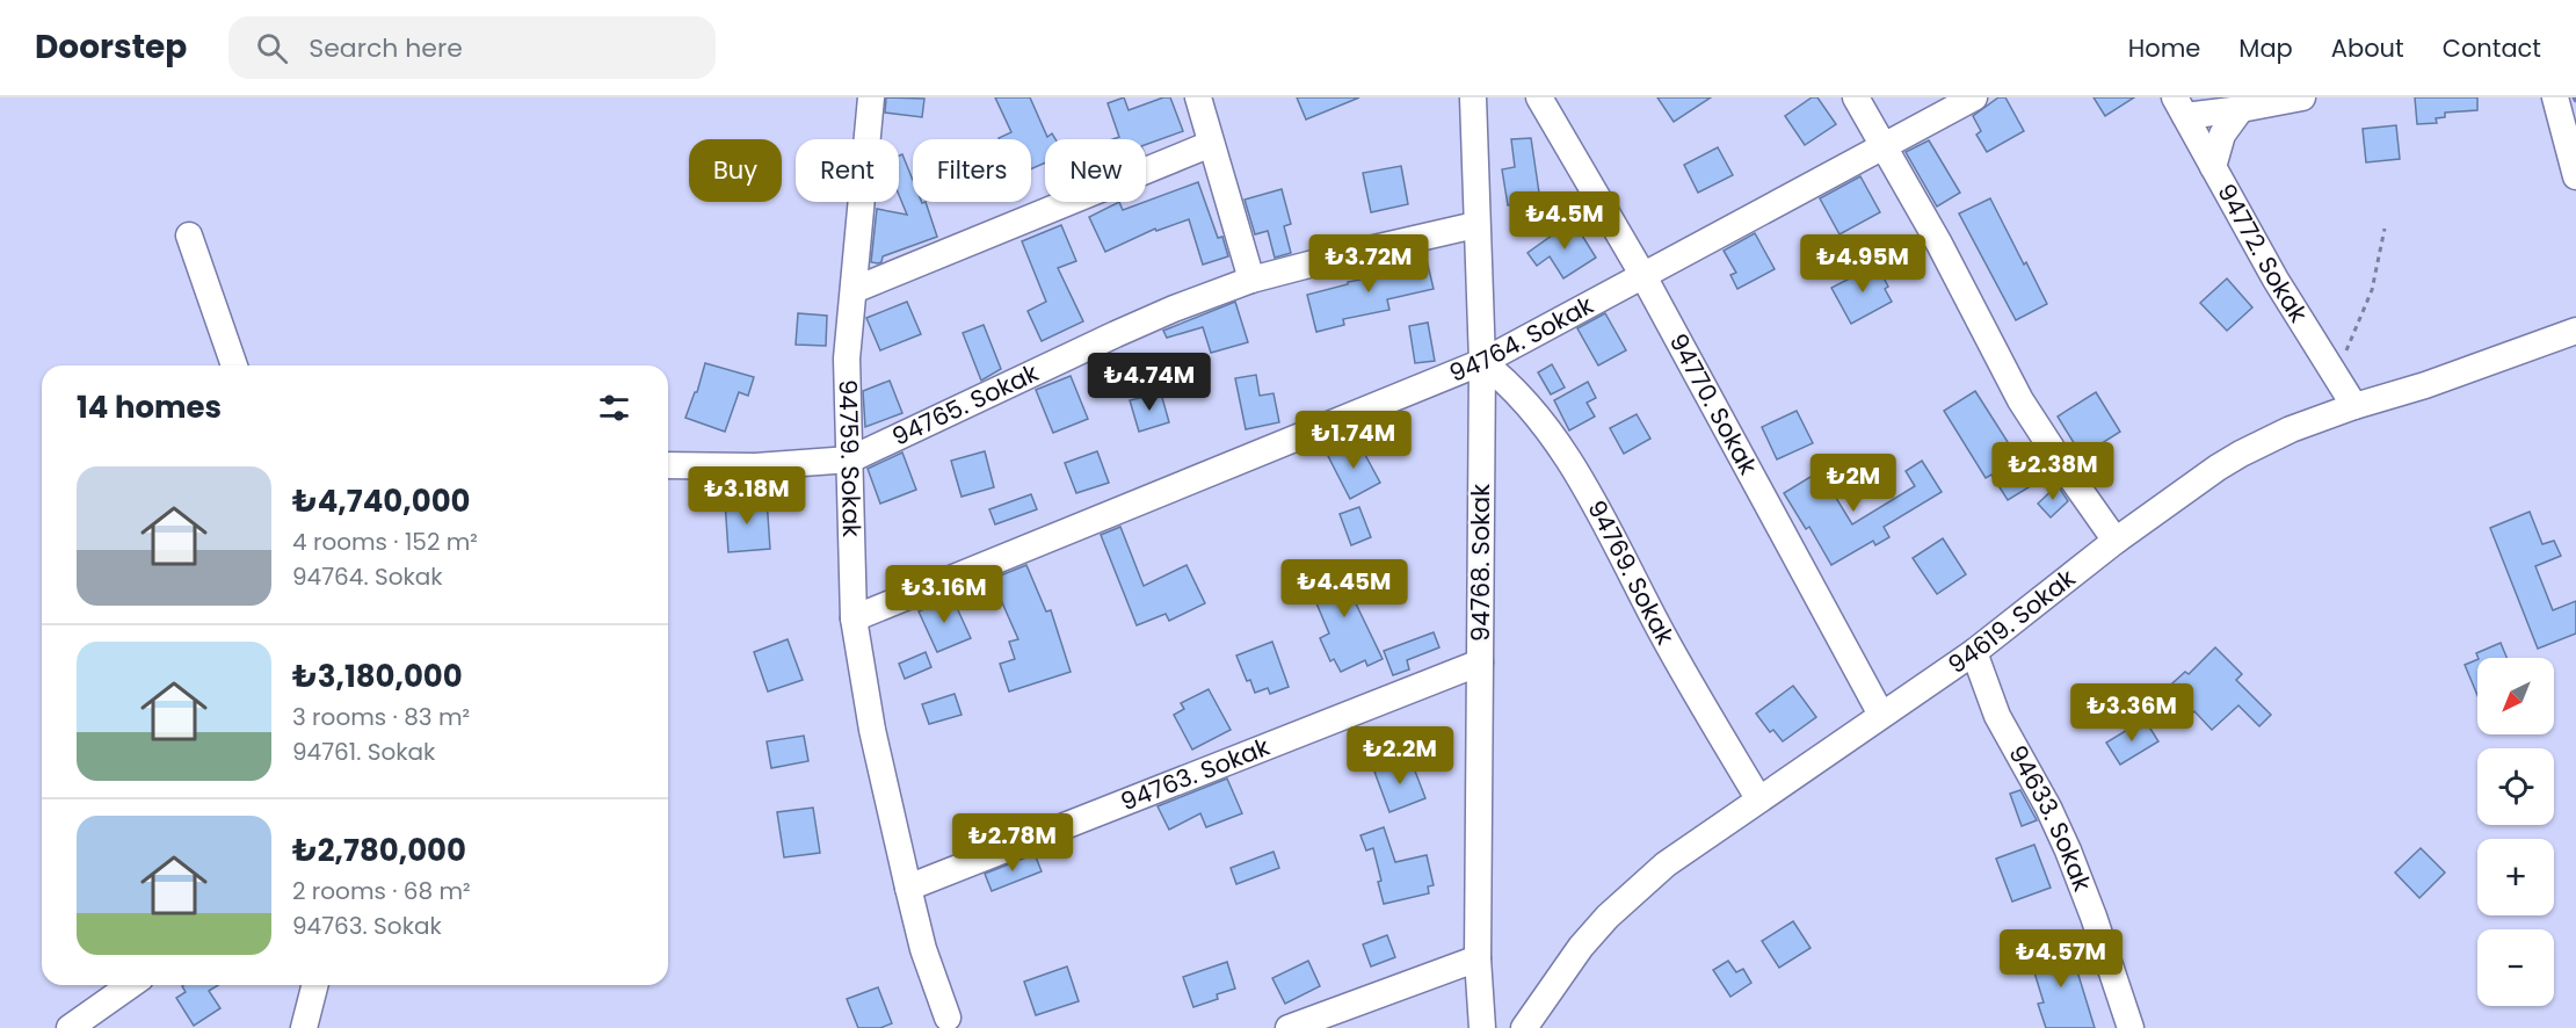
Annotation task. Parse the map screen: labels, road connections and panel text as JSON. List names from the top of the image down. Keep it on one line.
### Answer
{"streets":{"street":["94772. Sokak","94764. Sokak","94770. Sokak","94765. Sokak","94759. Sokak","94768. Sokak","94769. Sokak","94619. Sokak","94763. Sokak","94633. Sokak"]},"crossings":[["94772. Sokak","94619. Sokak"],["94764. Sokak","94770. Sokak"],["94764. Sokak","94759. Sokak"],["94764. Sokak","94768. Sokak"],["94764. Sokak","94769. Sokak"],["94770. Sokak","94619. Sokak"],["94765. Sokak","94759. Sokak"],["94765. Sokak","94768. Sokak"],["94759. Sokak","94763. Sokak"],["94768. Sokak","94769. Sokak"],["94768. Sokak","94763. Sokak"],["94769. Sokak","94619. Sokak"],["94619. Sokak","94633. Sokak"]],"north":"bottom left","page":{"header":"Doorstep","search":"Search here","nav":["Home","Map","About","Contact"],"chip":["Buy","Rent","Filters","New"],"price":["₺4.5M","₺3.72M","₺4.95M","₺4.74M","₺1.74M","₺2.38M","₺2M","₺3.18M","₺4.45M","₺3.16M","₺3.36M","₺2.2M","₺2.78M","₺4.57M"],"heading":"14 homes","list":[{"name":"₺4,740,000","note":"4 rooms · 152 m² · 94764. Sokak"},{"name":"₺3,180,000","note":"3 rooms · 83 m² · 94761. Sokak"},{"name":"₺2,780,000","note":"2 rooms · 68 m² · 94763. Sokak"}],"map_buttons":["+","−"]}}
